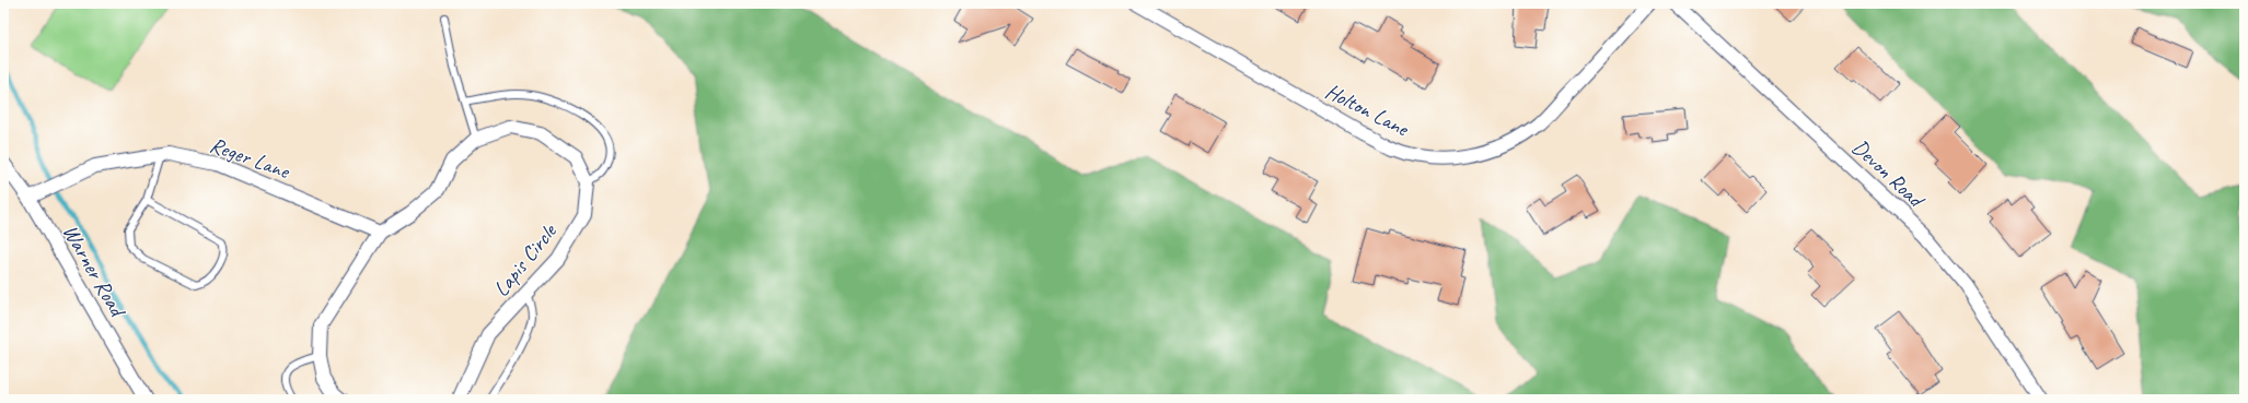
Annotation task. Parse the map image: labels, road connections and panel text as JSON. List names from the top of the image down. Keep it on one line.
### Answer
{"streets":{"street":["Holton Lane","Reger Lane","Devon Road","Lapis Circle","Warner Road"]},"crossings":[["Reger Lane","Warner Road"]]}
